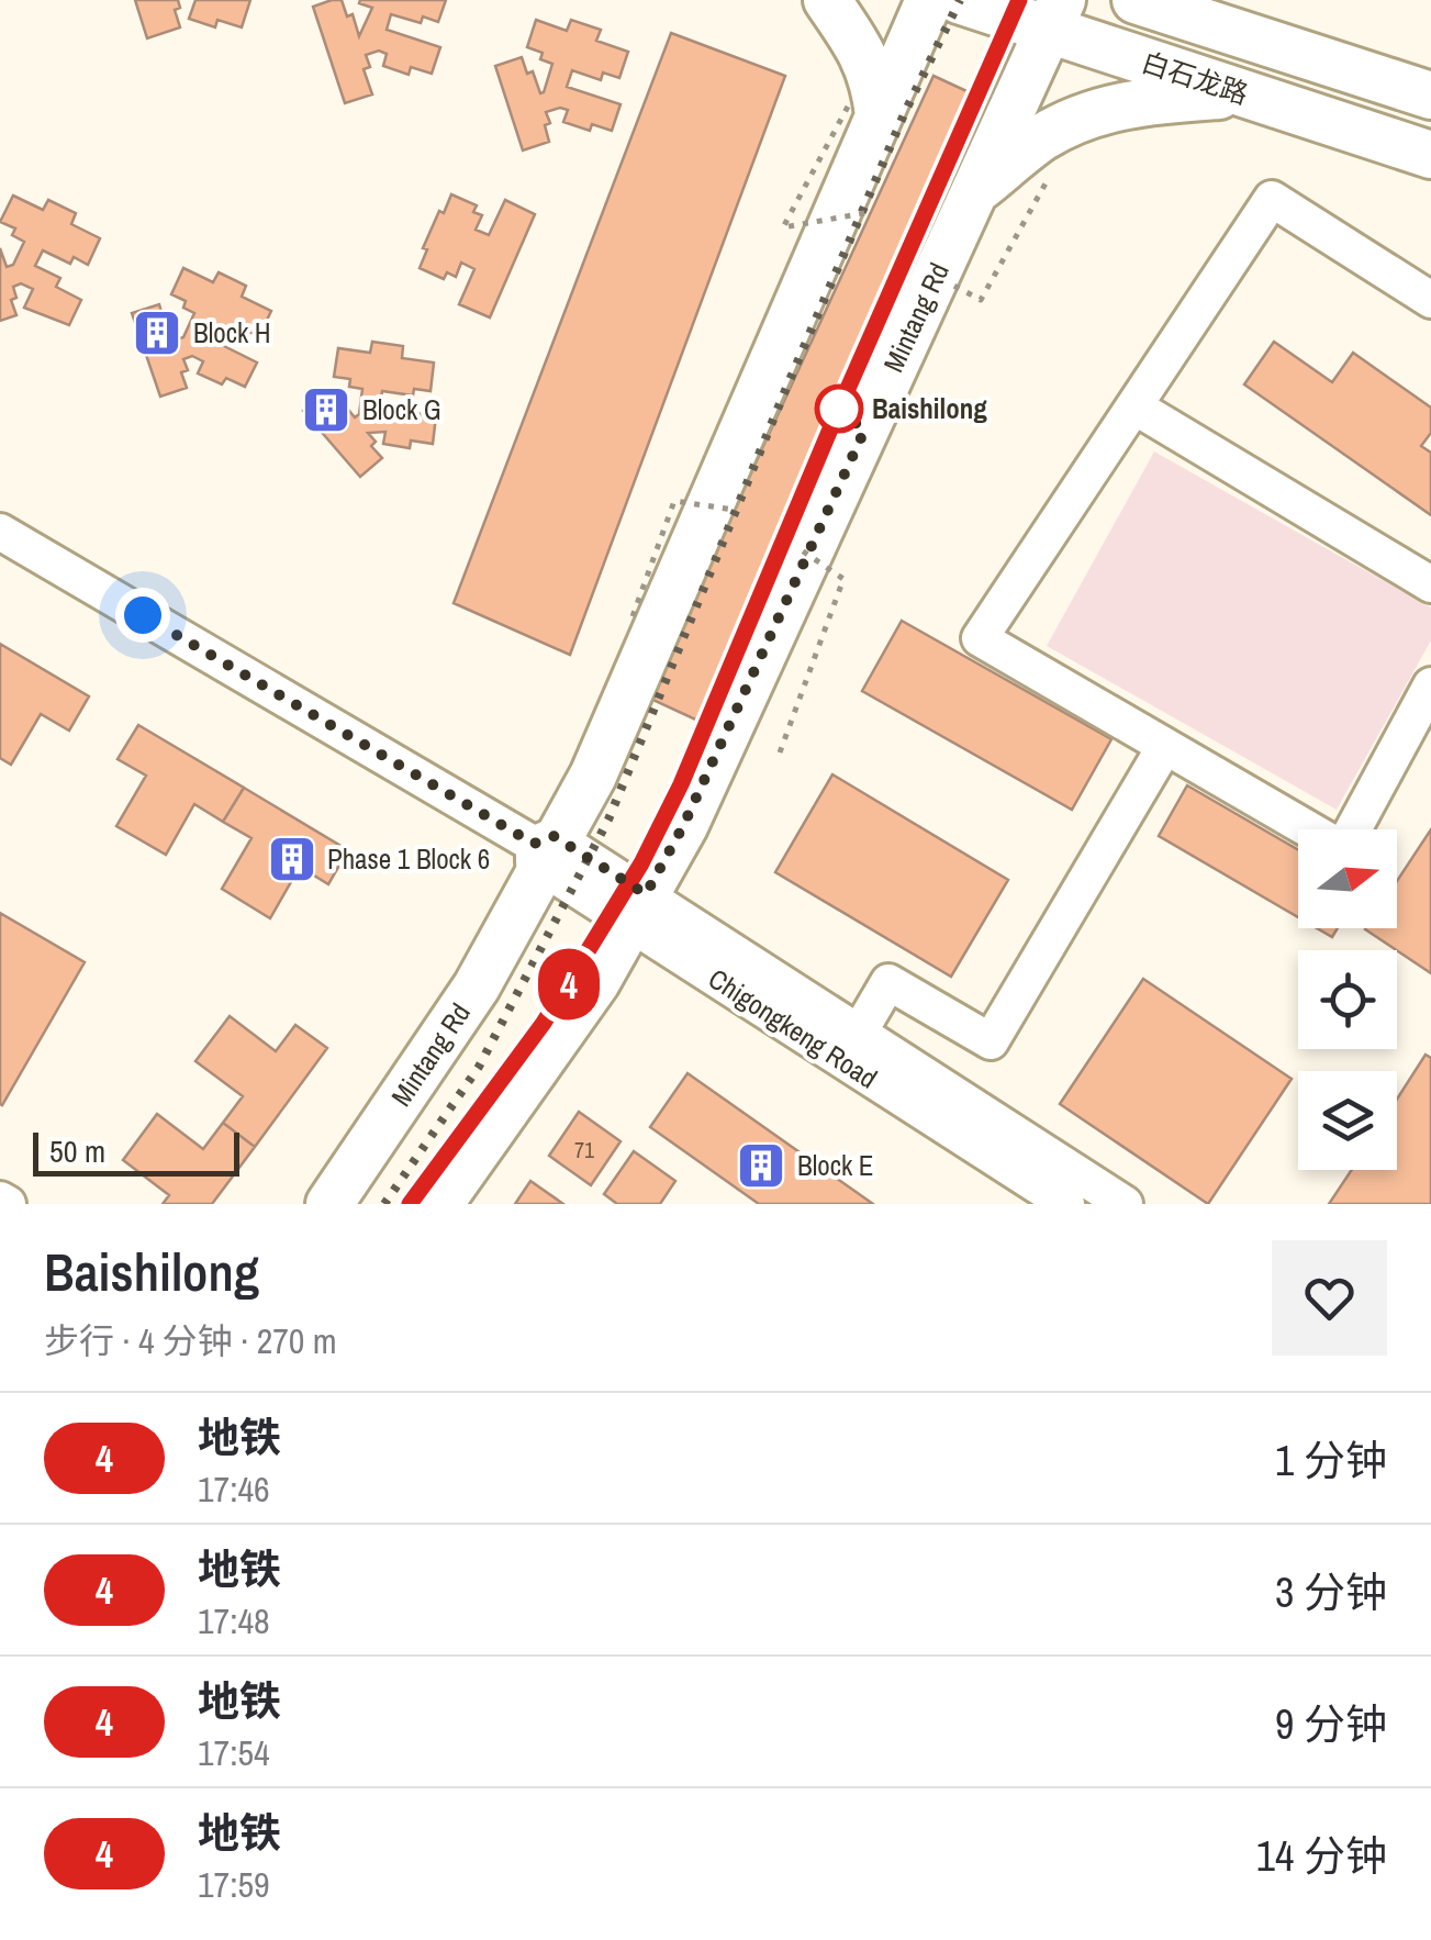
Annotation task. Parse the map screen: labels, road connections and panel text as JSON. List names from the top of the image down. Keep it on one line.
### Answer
{"streets":{"main road":["白石龙路","Mintang Rd"],"street":["Chigongkeng Road"]},"crossings":[["白石龙路","Mintang Rd"],["Mintang Rd","Chigongkeng Road"]],"places":{"building":["Block H","Block G","Phase 1 Block 6","Block E"],"other":["Baishilong"]},"lines":["metro line 4"],"house_numbers":["71"],"scale_bar":"50 m","north":"right","page":{"on_map":"4","scale":"50 m","heading":["Baishilong","步行 · 4 分钟 · 270 m"],"list":[{"mark":"4","name":"地铁","note":"17:46","value":"1 分钟"},{"mark":"4","name":"地铁","note":"17:48","value":"3 分钟"},{"mark":"4","name":"地铁","note":"17:54","value":"9 分钟"},{"mark":"4","name":"地铁","note":"17:59","value":"14 分钟"}]}}
